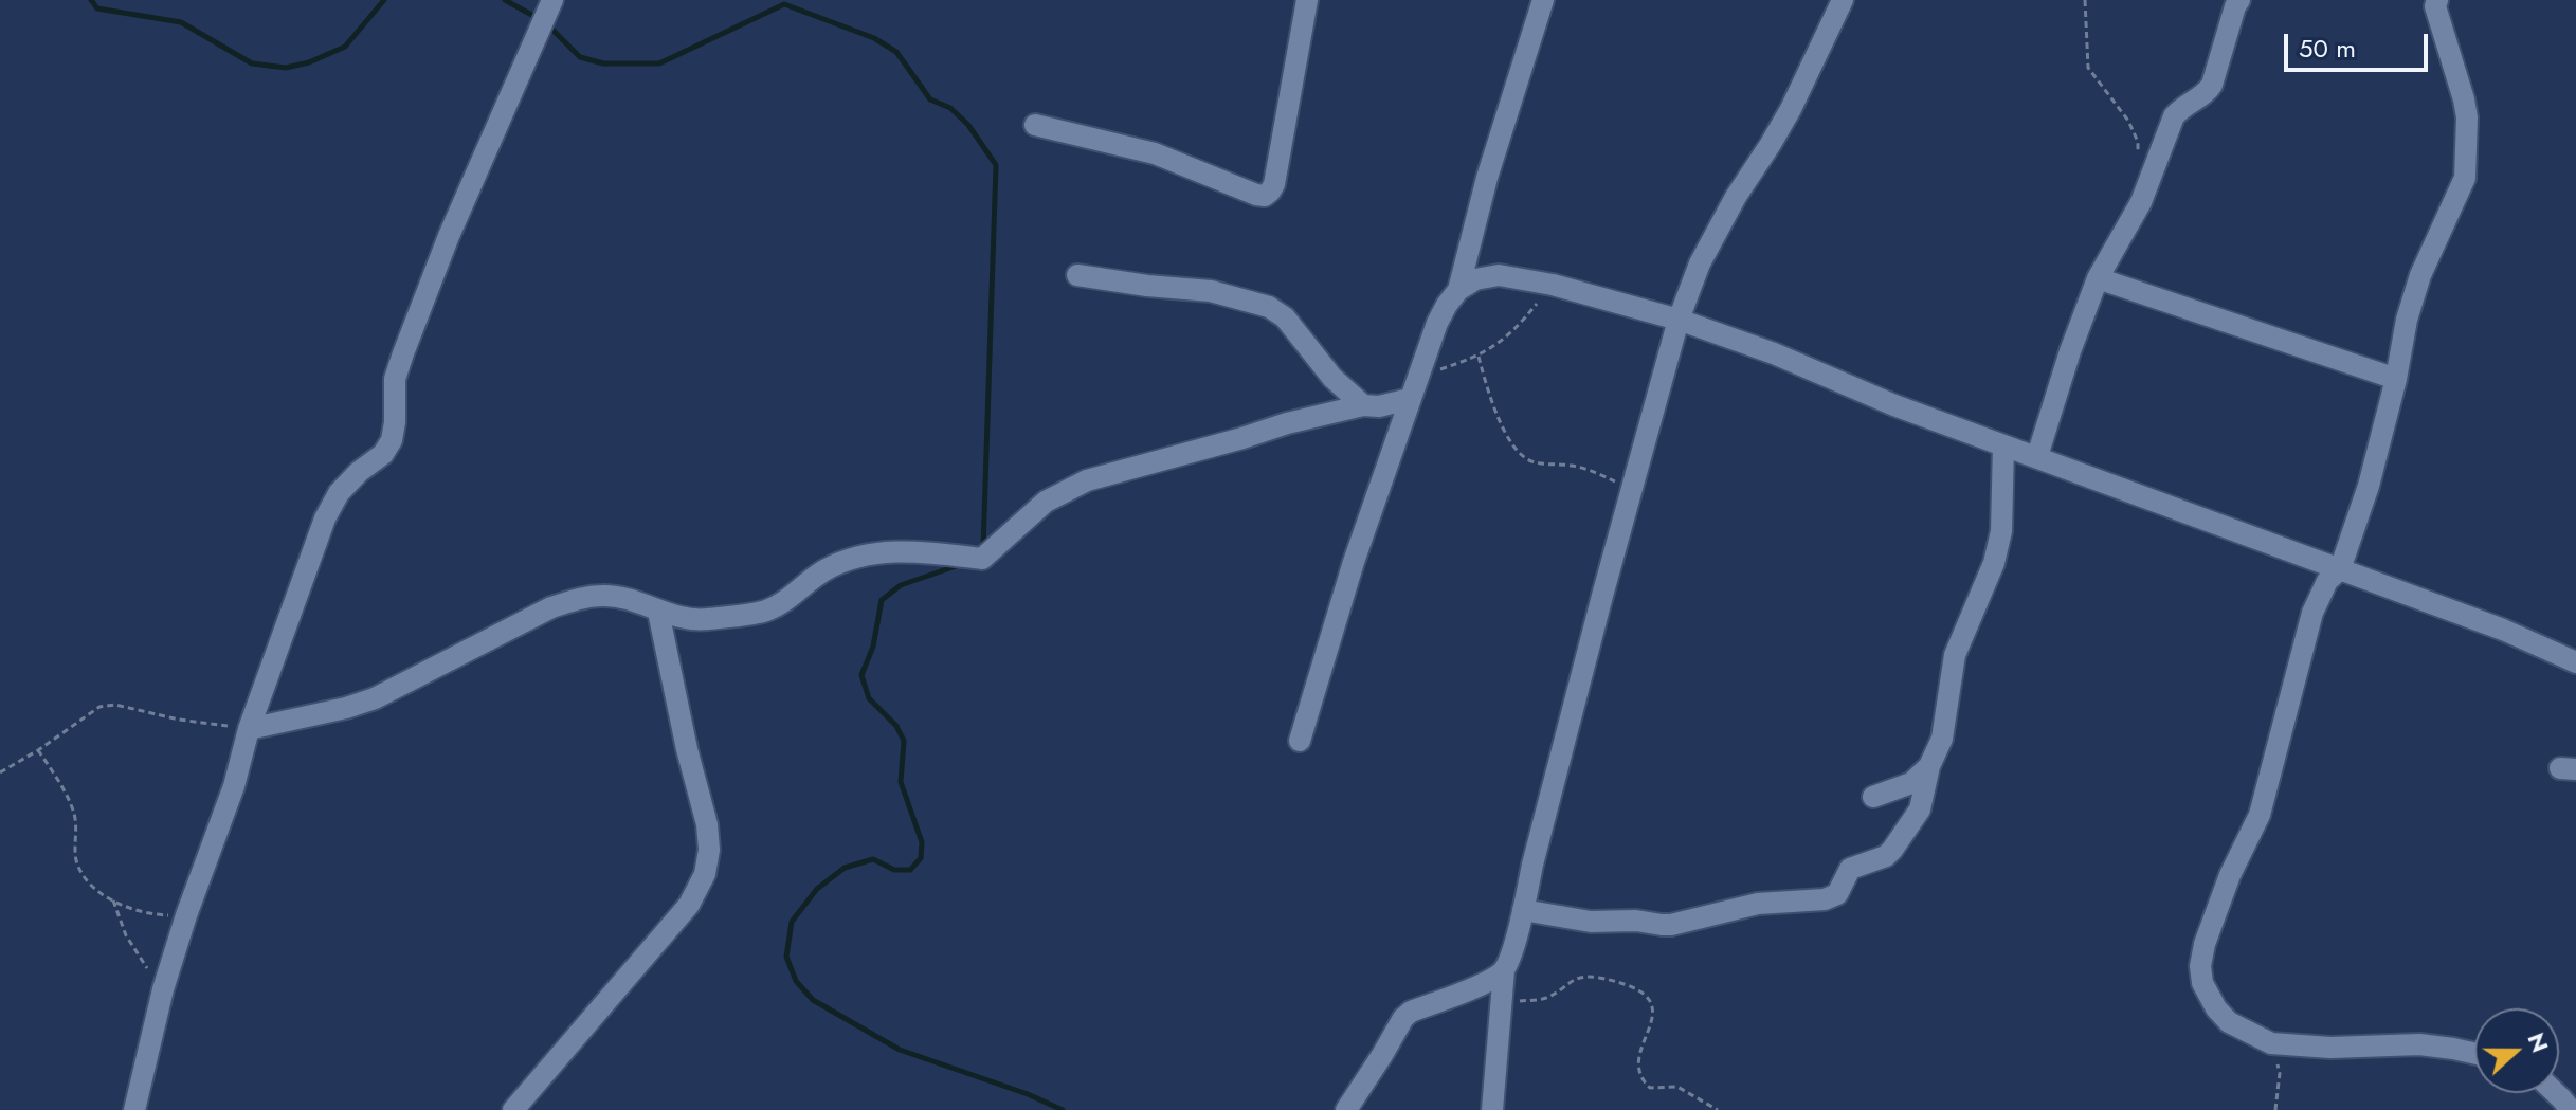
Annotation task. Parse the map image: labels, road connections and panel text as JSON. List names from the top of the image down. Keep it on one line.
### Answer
{"scale_bar":"50 m","north":"right"}
